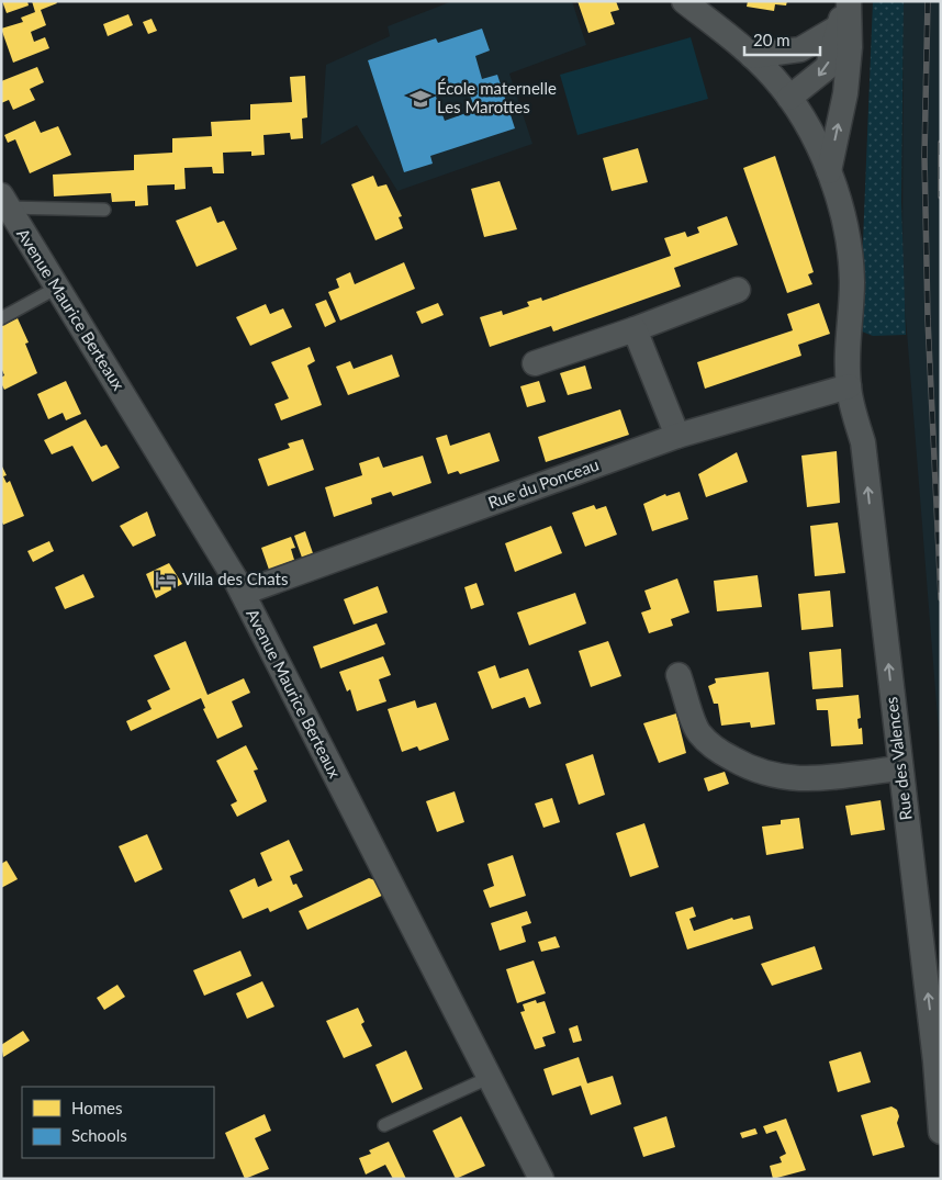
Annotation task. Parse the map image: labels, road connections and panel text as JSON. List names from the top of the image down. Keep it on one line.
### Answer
{"streets":{"street":["Avenue Maurice Berteaux","Rue du Ponceau","Rue des Valences"]},"crossings":[["Avenue Maurice Berteaux","Rue du Ponceau"],["Rue du Ponceau","Rue des Valences"]],"one_way":["Rue des Valences"],"places":{"school or university":["École maternelle Les Marottes"],"hotel":["Villa des Chats"]},"legend":["Homes","Schools"],"scale_bar":"20 m"}
